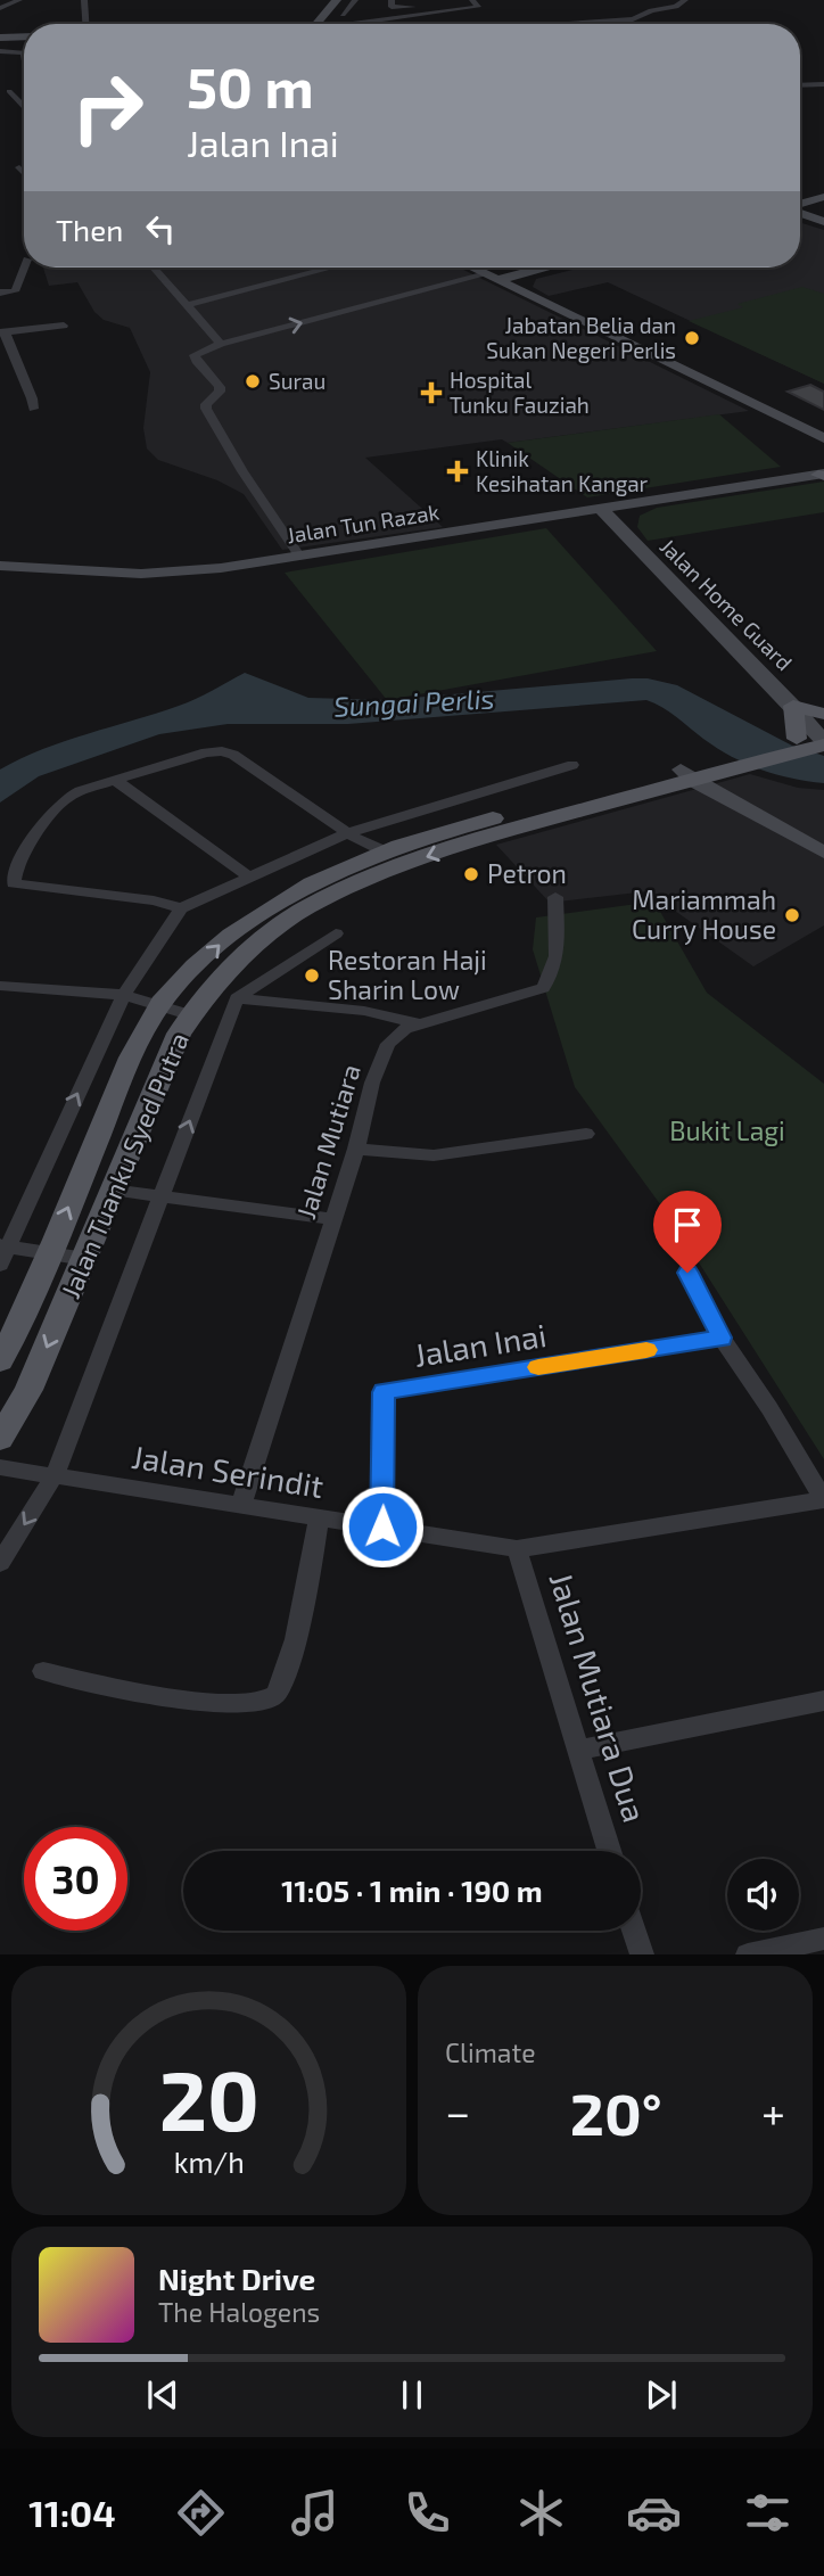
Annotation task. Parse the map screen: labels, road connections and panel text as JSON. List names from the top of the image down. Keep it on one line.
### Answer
{"streets":{"main road":["Jalan Tun Razak","Jalan Home Guard","Jalan Tuanku Syed Putra"],"street":["Jalan Mutiara","Jalan Inai","Jalan Serindit","Jalan Mutiara Dua"]},"crossings":[["Jalan Tun Razak","Jalan Home Guard"],["Jalan Mutiara","Jalan Serindit"],["Jalan Inai","Jalan Serindit"],["Jalan Serindit","Jalan Mutiara Dua"]],"water":["Sungai Perlis"],"parks":["Bukit Lagi"],"places":{"other":["Jabatan Belia dan Sukan Negeri Perlis","Surau","Petron","Mariammah Curry House","Restoran Haji Sharin Low"],"health":["Hospital Tunku Fauziah","Klinik Kesihatan Kangar"]},"page":{"turn":["50 m","Jalan Inai"],"then":"Then","limit":"30","trip":"11:05 · 1 min · 190 m","tile":"Climate","heat":["−","20°","+"],"song":["Night Drive","The Halogens"],"tabs":"11:04","gauge":["20","km/h"]}}
